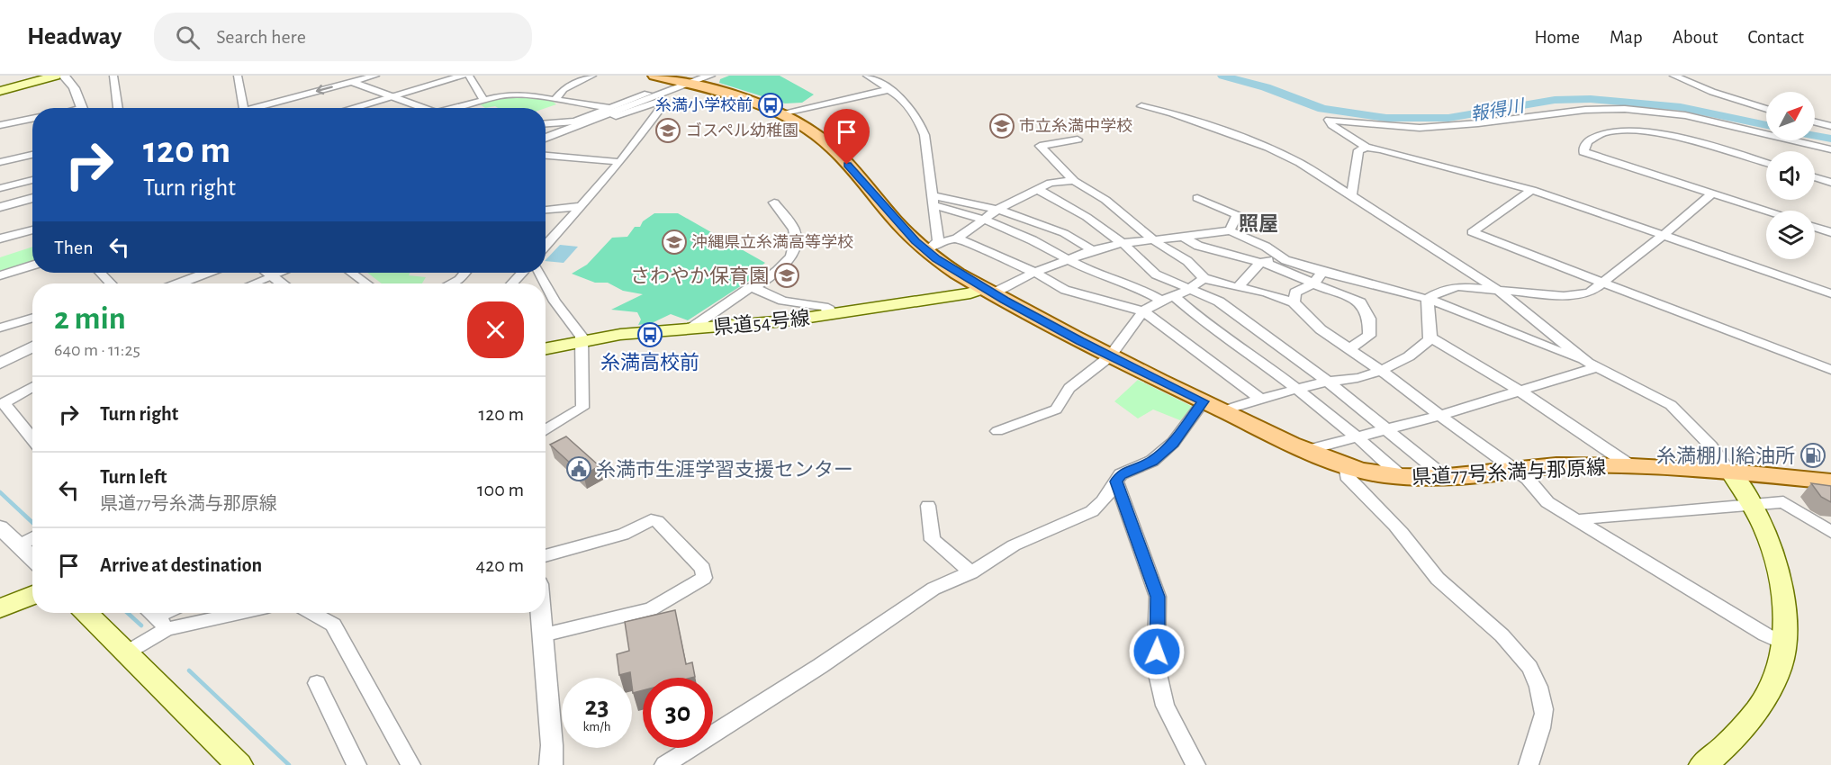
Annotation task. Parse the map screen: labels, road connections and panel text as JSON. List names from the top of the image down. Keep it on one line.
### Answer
{"streets":{"main road":["県道54号線","県道77号糸満与那原線"]},"crossings":[["県道54号線","県道77号糸満与那原線"]],"districts":["照屋"],"water":["報得川"],"places":{"bus stop":["糸満小学校前","糸満高校前"],"school or university":["市立糸満中学校","ゴスペル幼稚園","沖縄県立糸満高等学校","さわやか保育園"],"fuel station":["糸満棚川給油所"],"public building":["糸満市生涯学習支援センター"]},"north":"top right","page":{"header":"Headway","search":"Search here","nav":["Home","Map","About","Contact"],"turn":["120 m","Turn right"],"then":"Then","heading":["2 min","640 m · 11:25"],"list":[{"name":"Turn right","value":"120 m"},{"name":"Turn left","note":"県道77号糸満与那原線","value":"100 m"},{"name":"Arrive at destination","value":"420 m"}],"speed":"23 km/h","limit":"30"}}
